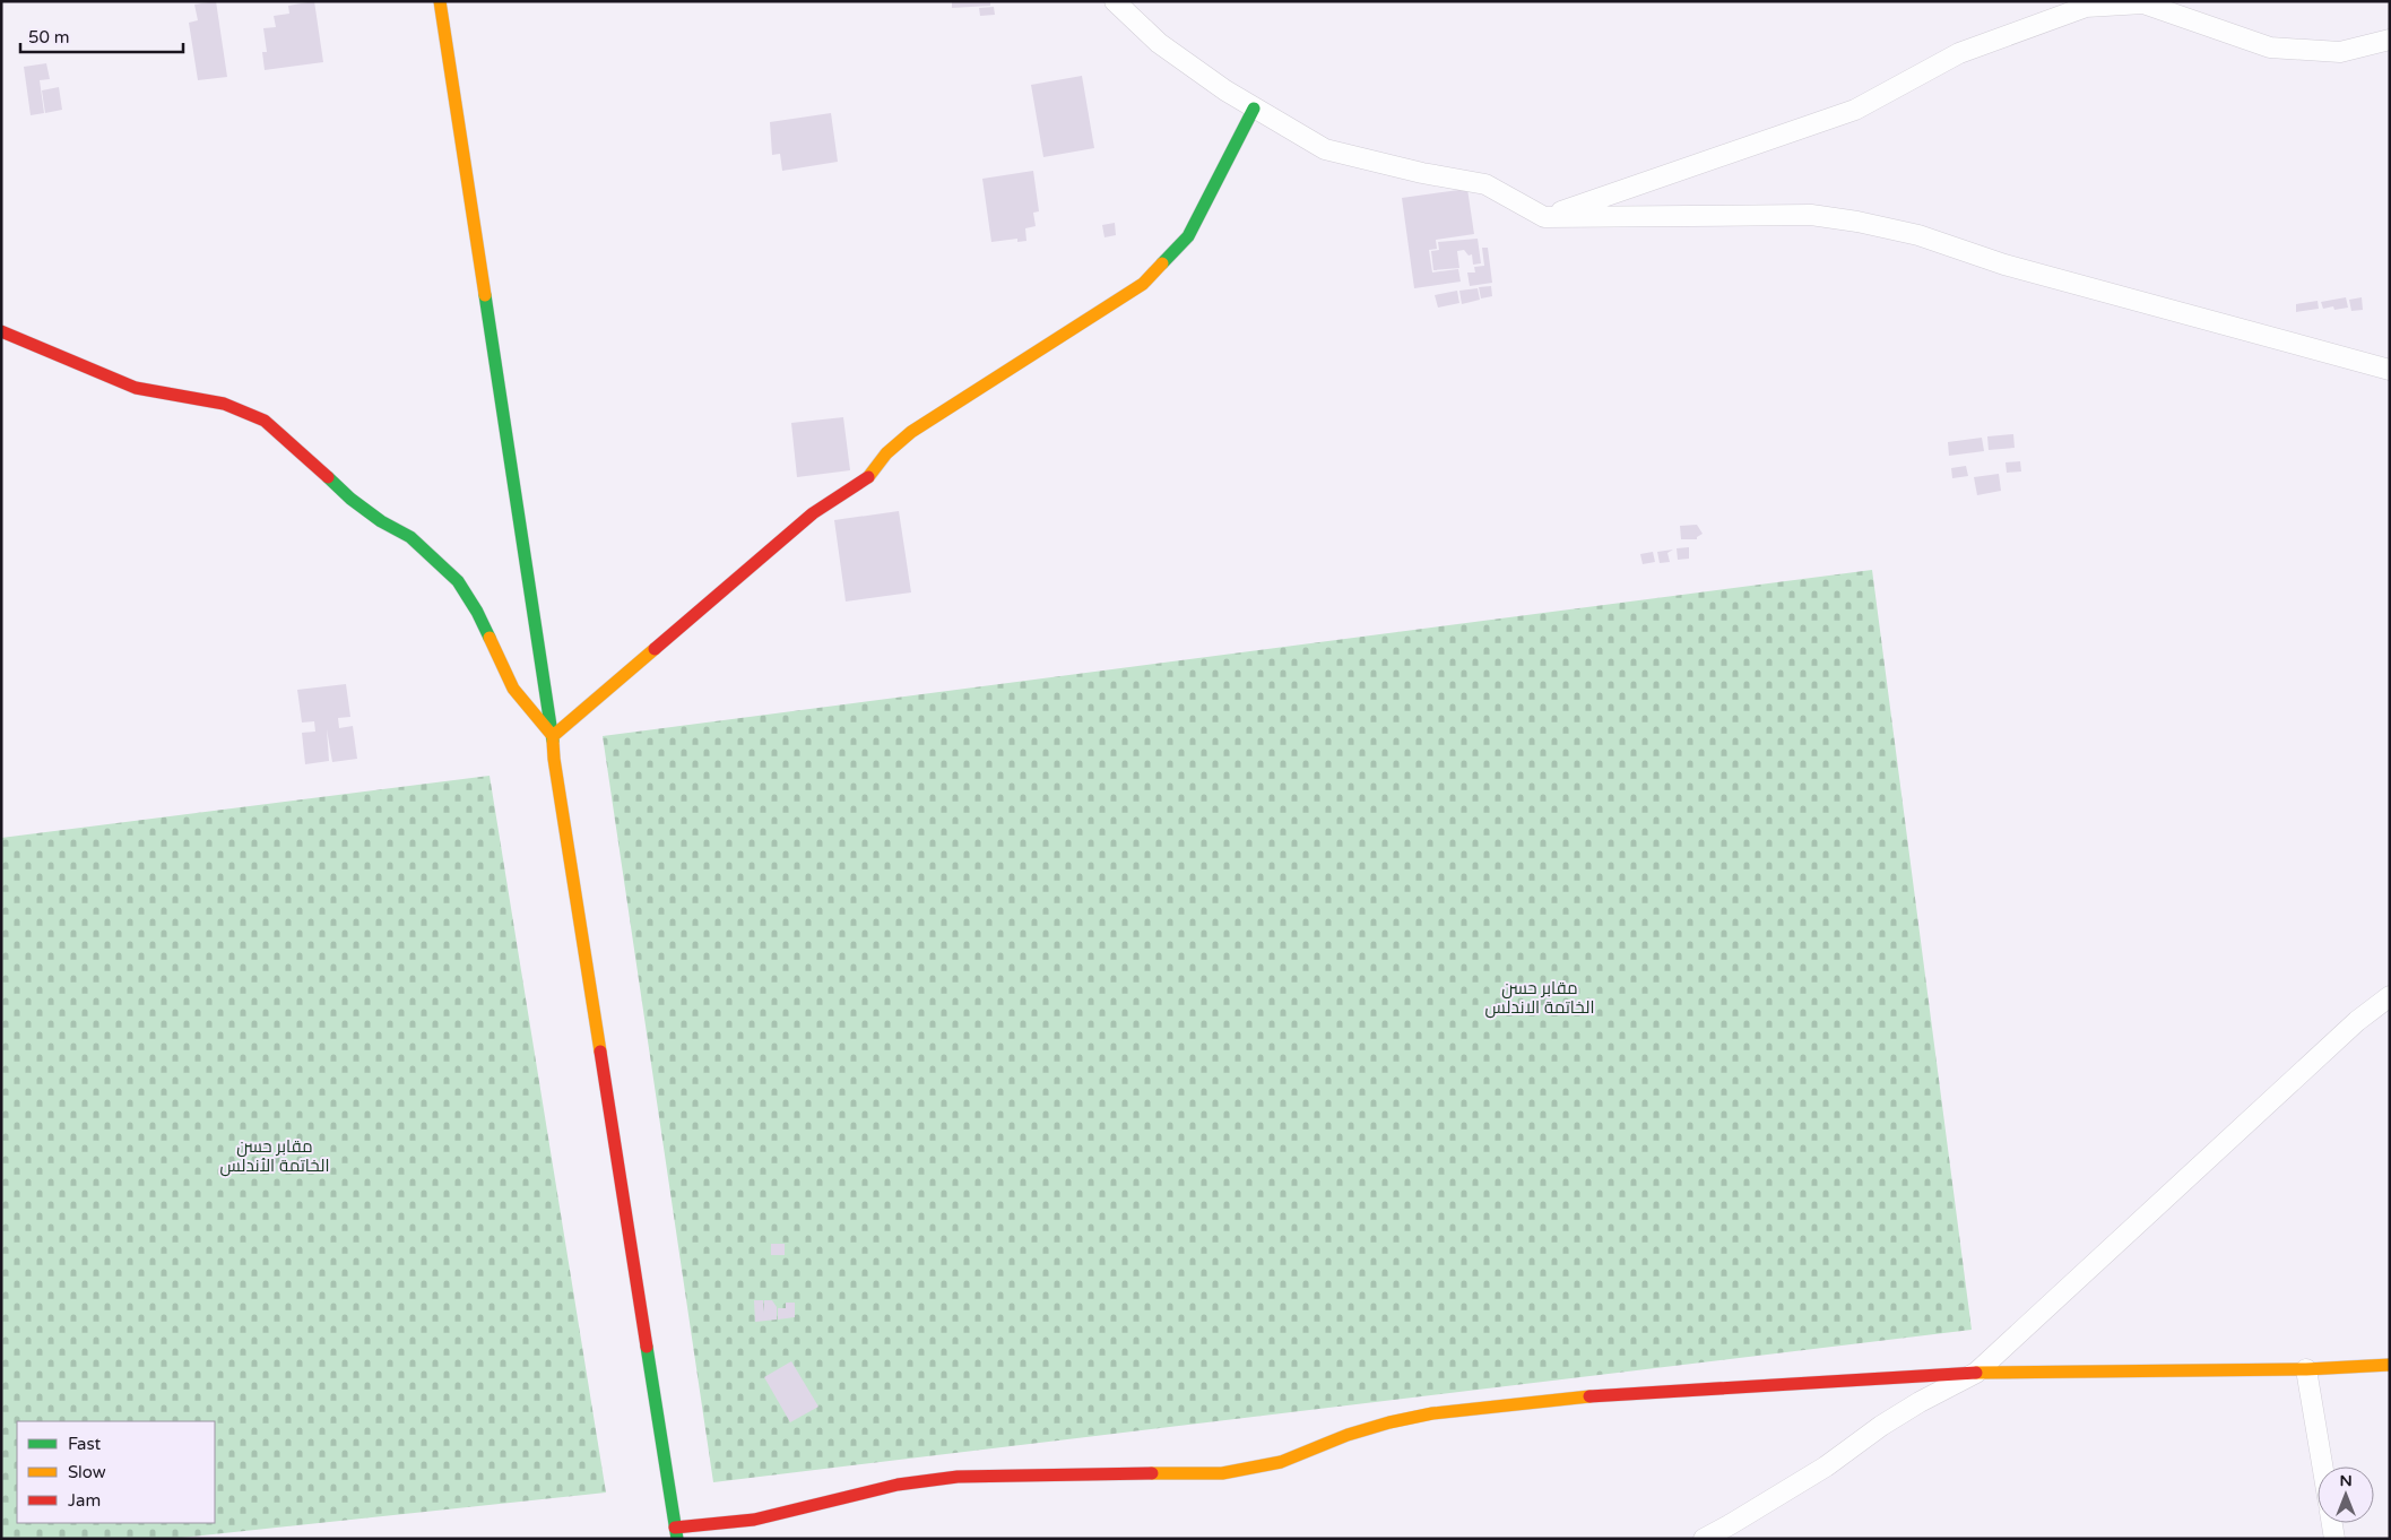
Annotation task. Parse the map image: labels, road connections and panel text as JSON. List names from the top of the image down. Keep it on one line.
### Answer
{"parks":["مقابر حسن الخاتمة الاندلس","مقابر حسن الخاتمة الأندلس"],"legend":["Fast","Slow","Jam"],"scale_bar":"50 m","north":"top"}
